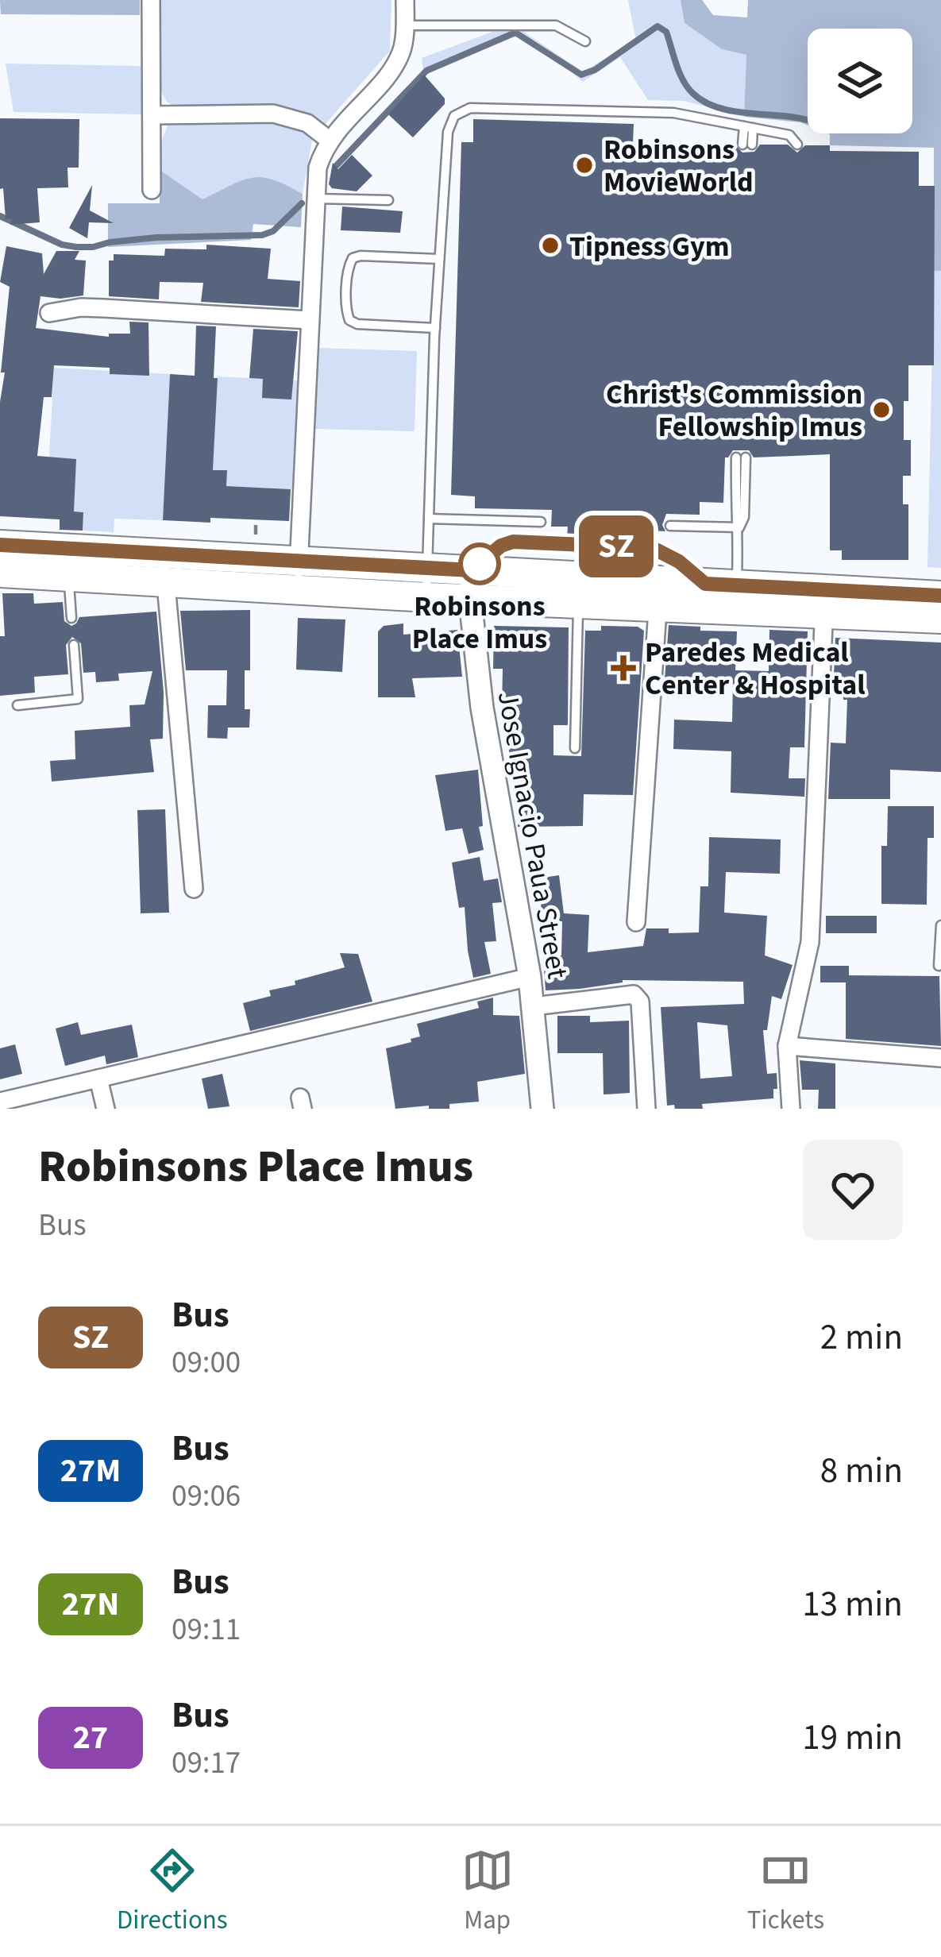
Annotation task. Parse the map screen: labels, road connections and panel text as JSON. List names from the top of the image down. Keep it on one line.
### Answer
{"streets":{"street":["Jose Ignacio Paua Street"]},"places":{"other":["Robinsons MovieWorld","Tipness Gym","Christ's Commission Fellowship Imus","Robinsons Place Imus"],"health":["Paredes Medical Center & Hospital"]},"lines":["bus line SZ"],"page":{"on_map":"SZ","heading":["Robinsons Place Imus","Bus"],"list":[{"mark":"SZ","name":"Bus","note":"09:00","value":"2 min"},{"mark":"27M","name":"Bus","note":"09:06","value":"8 min"},{"mark":"27N","name":"Bus","note":"09:11","value":"13 min"},{"mark":"27","name":"Bus","note":"09:17","value":"19 min"}],"tabs":["Directions","Map","Tickets"]}}
